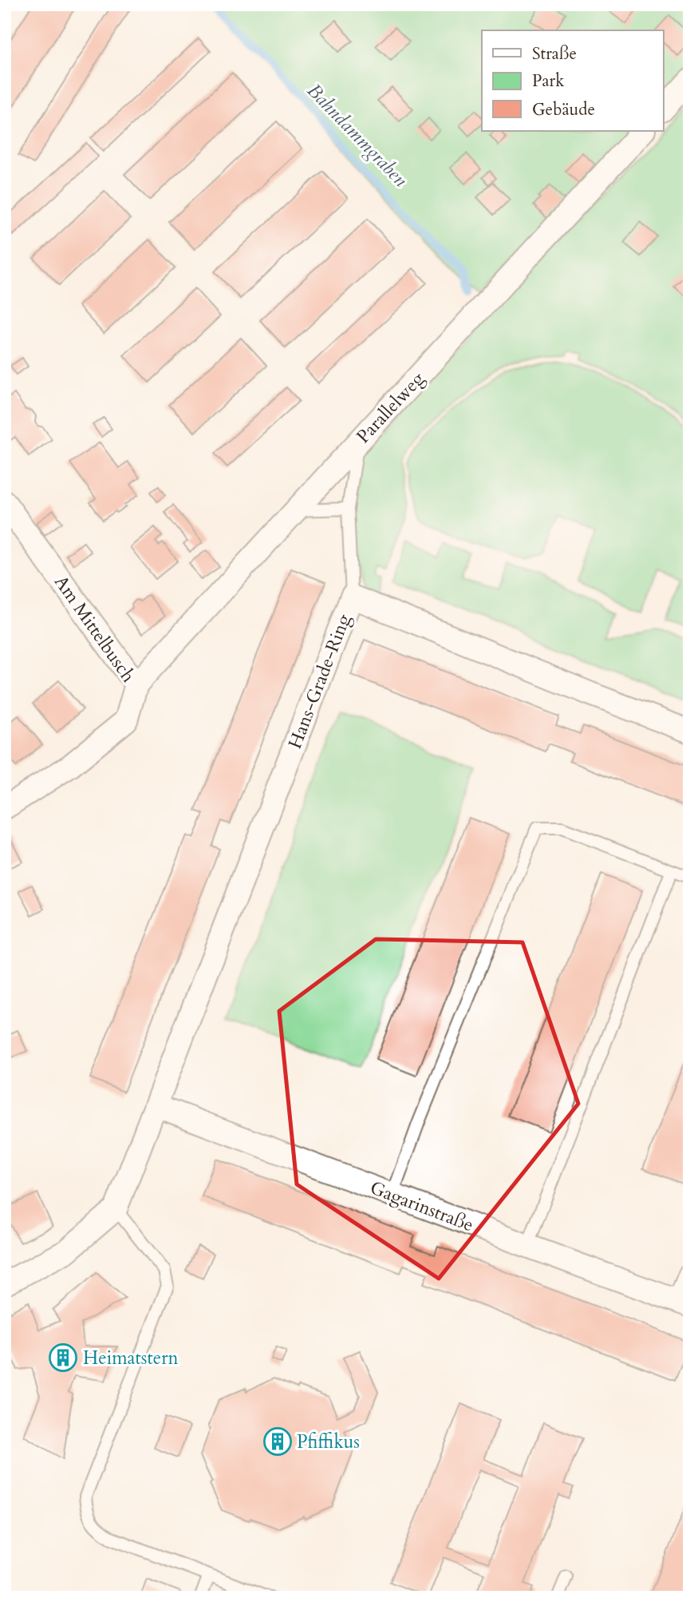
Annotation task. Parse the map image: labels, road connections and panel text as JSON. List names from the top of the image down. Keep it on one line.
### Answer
{"streets":{"street":["Parallelweg","Am Mittelbusch","Hans-Grade-Ring","Gagarinstraße"]},"crossings":[["Parallelweg","Am Mittelbusch"],["Hans-Grade-Ring","Gagarinstraße"]],"water":["Bahndammgraben"],"places":{"building":["Heimatstern","Pfiffikus"]},"legend":["Straße","Park","Gebäude"]}
